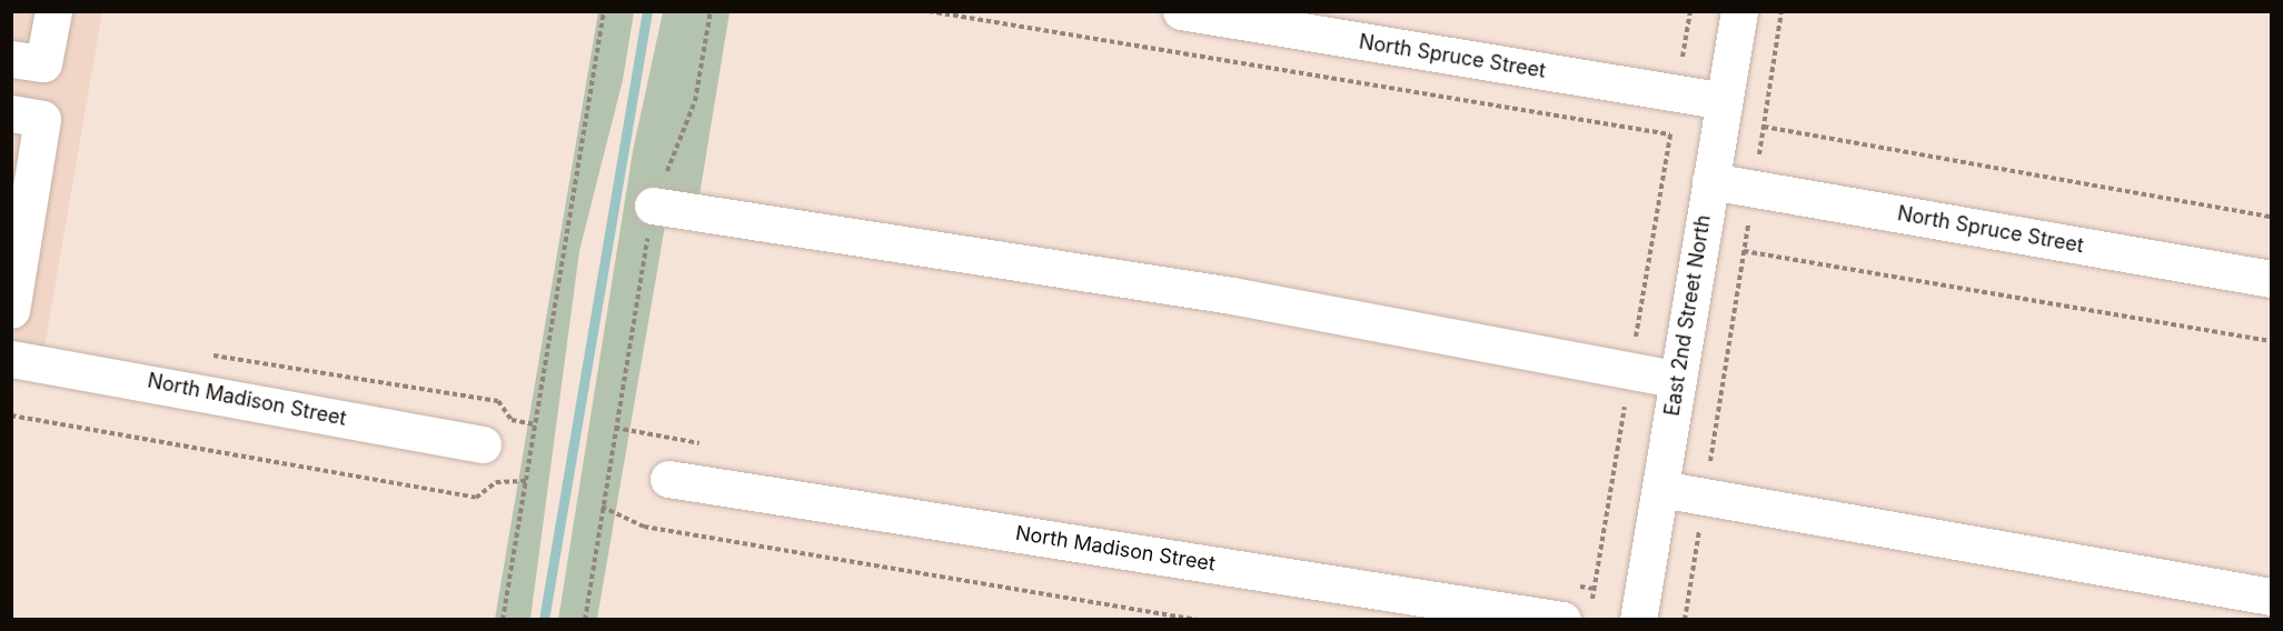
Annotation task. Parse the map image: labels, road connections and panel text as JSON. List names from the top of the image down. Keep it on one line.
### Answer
{"streets":{"street":["North Spruce Street","East 2nd Street North","North Madison Street"]},"crossings":[["North Spruce Street","East 2nd Street North"]]}
